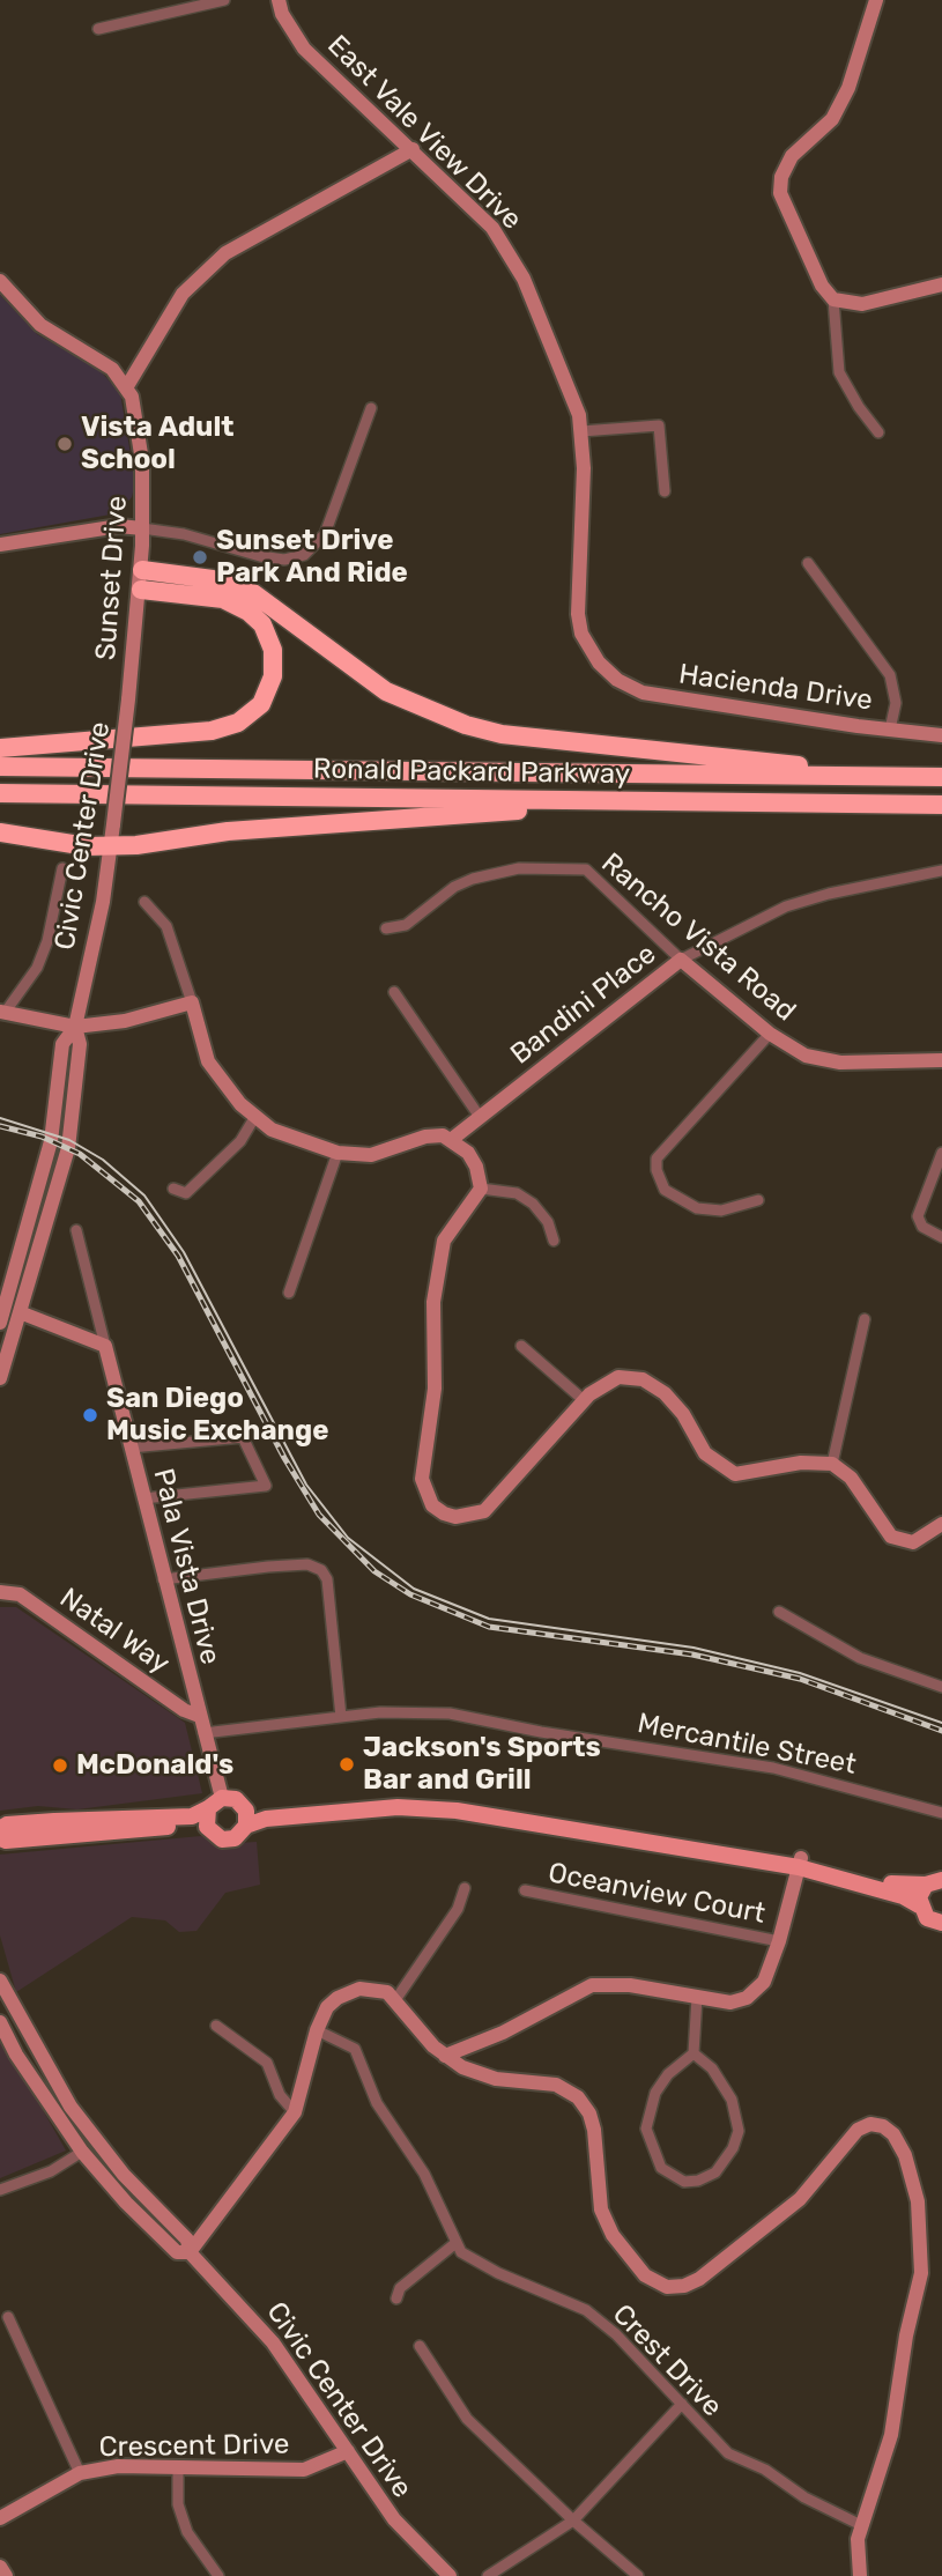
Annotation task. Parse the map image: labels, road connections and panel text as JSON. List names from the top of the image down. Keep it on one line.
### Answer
{"streets":{"highway":["Ronald Packard Parkway"],"street":["East Vale View Drive","Sunset Drive","Hacienda Drive","Civic Center Drive","Rancho Vista Road","Bandini Place","Pala Vista Drive","Natal Way","Mercantile Street","Oceanview Court","Crest Drive","Crescent Drive"]},"crossings":[["East Vale View Drive","Hacienda Drive"],["Sunset Drive","Civic Center Drive"],["Civic Center Drive","Crescent Drive"],["Rancho Vista Road","Bandini Place"],["Pala Vista Drive","Natal Way"],["Pala Vista Drive","Mercantile Street"]],"places":["Vista Adult School","Sunset Drive Park And Ride","San Diego Music Exchange","Jackson's Sports Bar and Grill","McDonald's"]}
